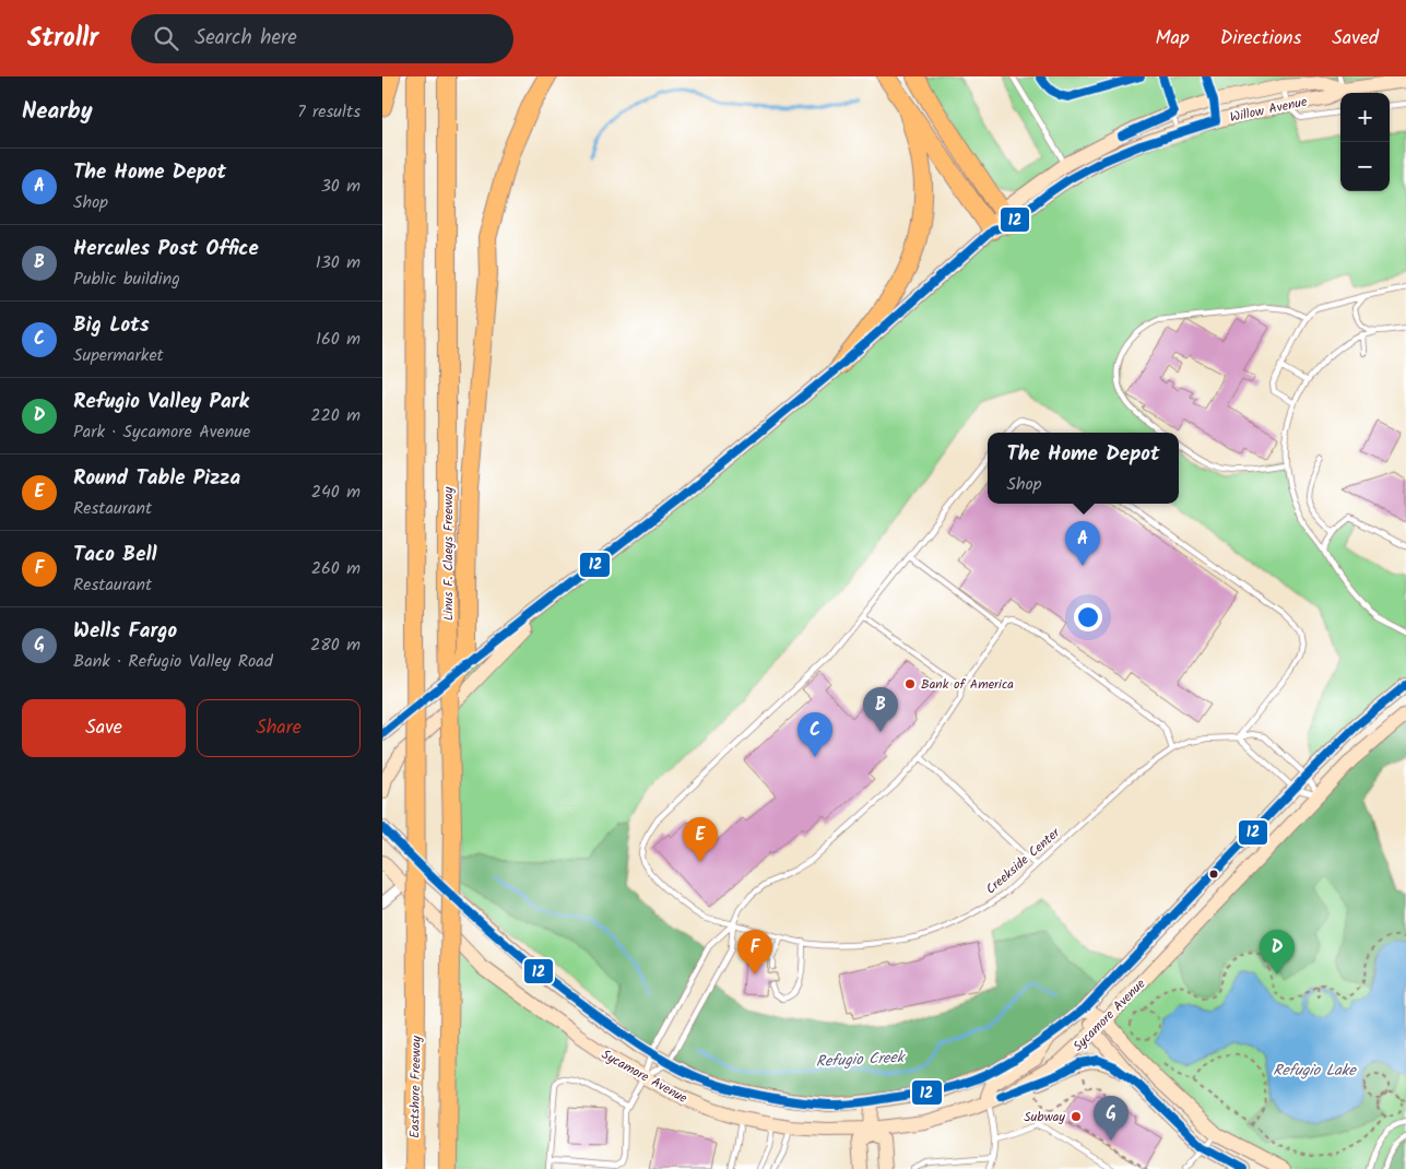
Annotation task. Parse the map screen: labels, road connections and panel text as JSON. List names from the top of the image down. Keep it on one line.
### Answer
{"streets":{"highway":["Linus F. Claeys Freeway","Eastshore Freeway"],"street":["Willow Avenue","Sycamore Avenue"],"lane":["Creekside Center"]},"crossings":[["Creekside Center","Sycamore Avenue"]],"water":["Refugio Creek","Refugio Lake"],"places":["Bank of America","Subway"],"lines":["transit line 12"],"page":{"header":"Strollr","search":"Search here","nav":["Map","Directions","Saved"],"heading":["Nearby","7 results"],"map_buttons":["+","−"],"list":[{"mark":"A","name":"The Home Depot","note":"Shop","value":"30 m"},{"mark":"B","name":"Hercules Post Office","note":"Public building","value":"130 m"},{"mark":"C","name":"Big Lots","note":"Supermarket","value":"160 m"},{"mark":"D","name":"Refugio Valley Park","note":"Park · Sycamore Avenue","value":"220 m"},{"mark":"E","name":"Round Table Pizza","note":"Restaurant","value":"240 m"},{"mark":"F","name":"Taco Bell","note":"Restaurant","value":"260 m"},{"mark":"G","name":"Wells Fargo","note":"Bank · Refugio Valley Road","value":"280 m"}],"popup":["The Home Depot","Shop"],"pins":["A","B","C","E","D","F","G"],"buttons":["Save","Share"]}}
